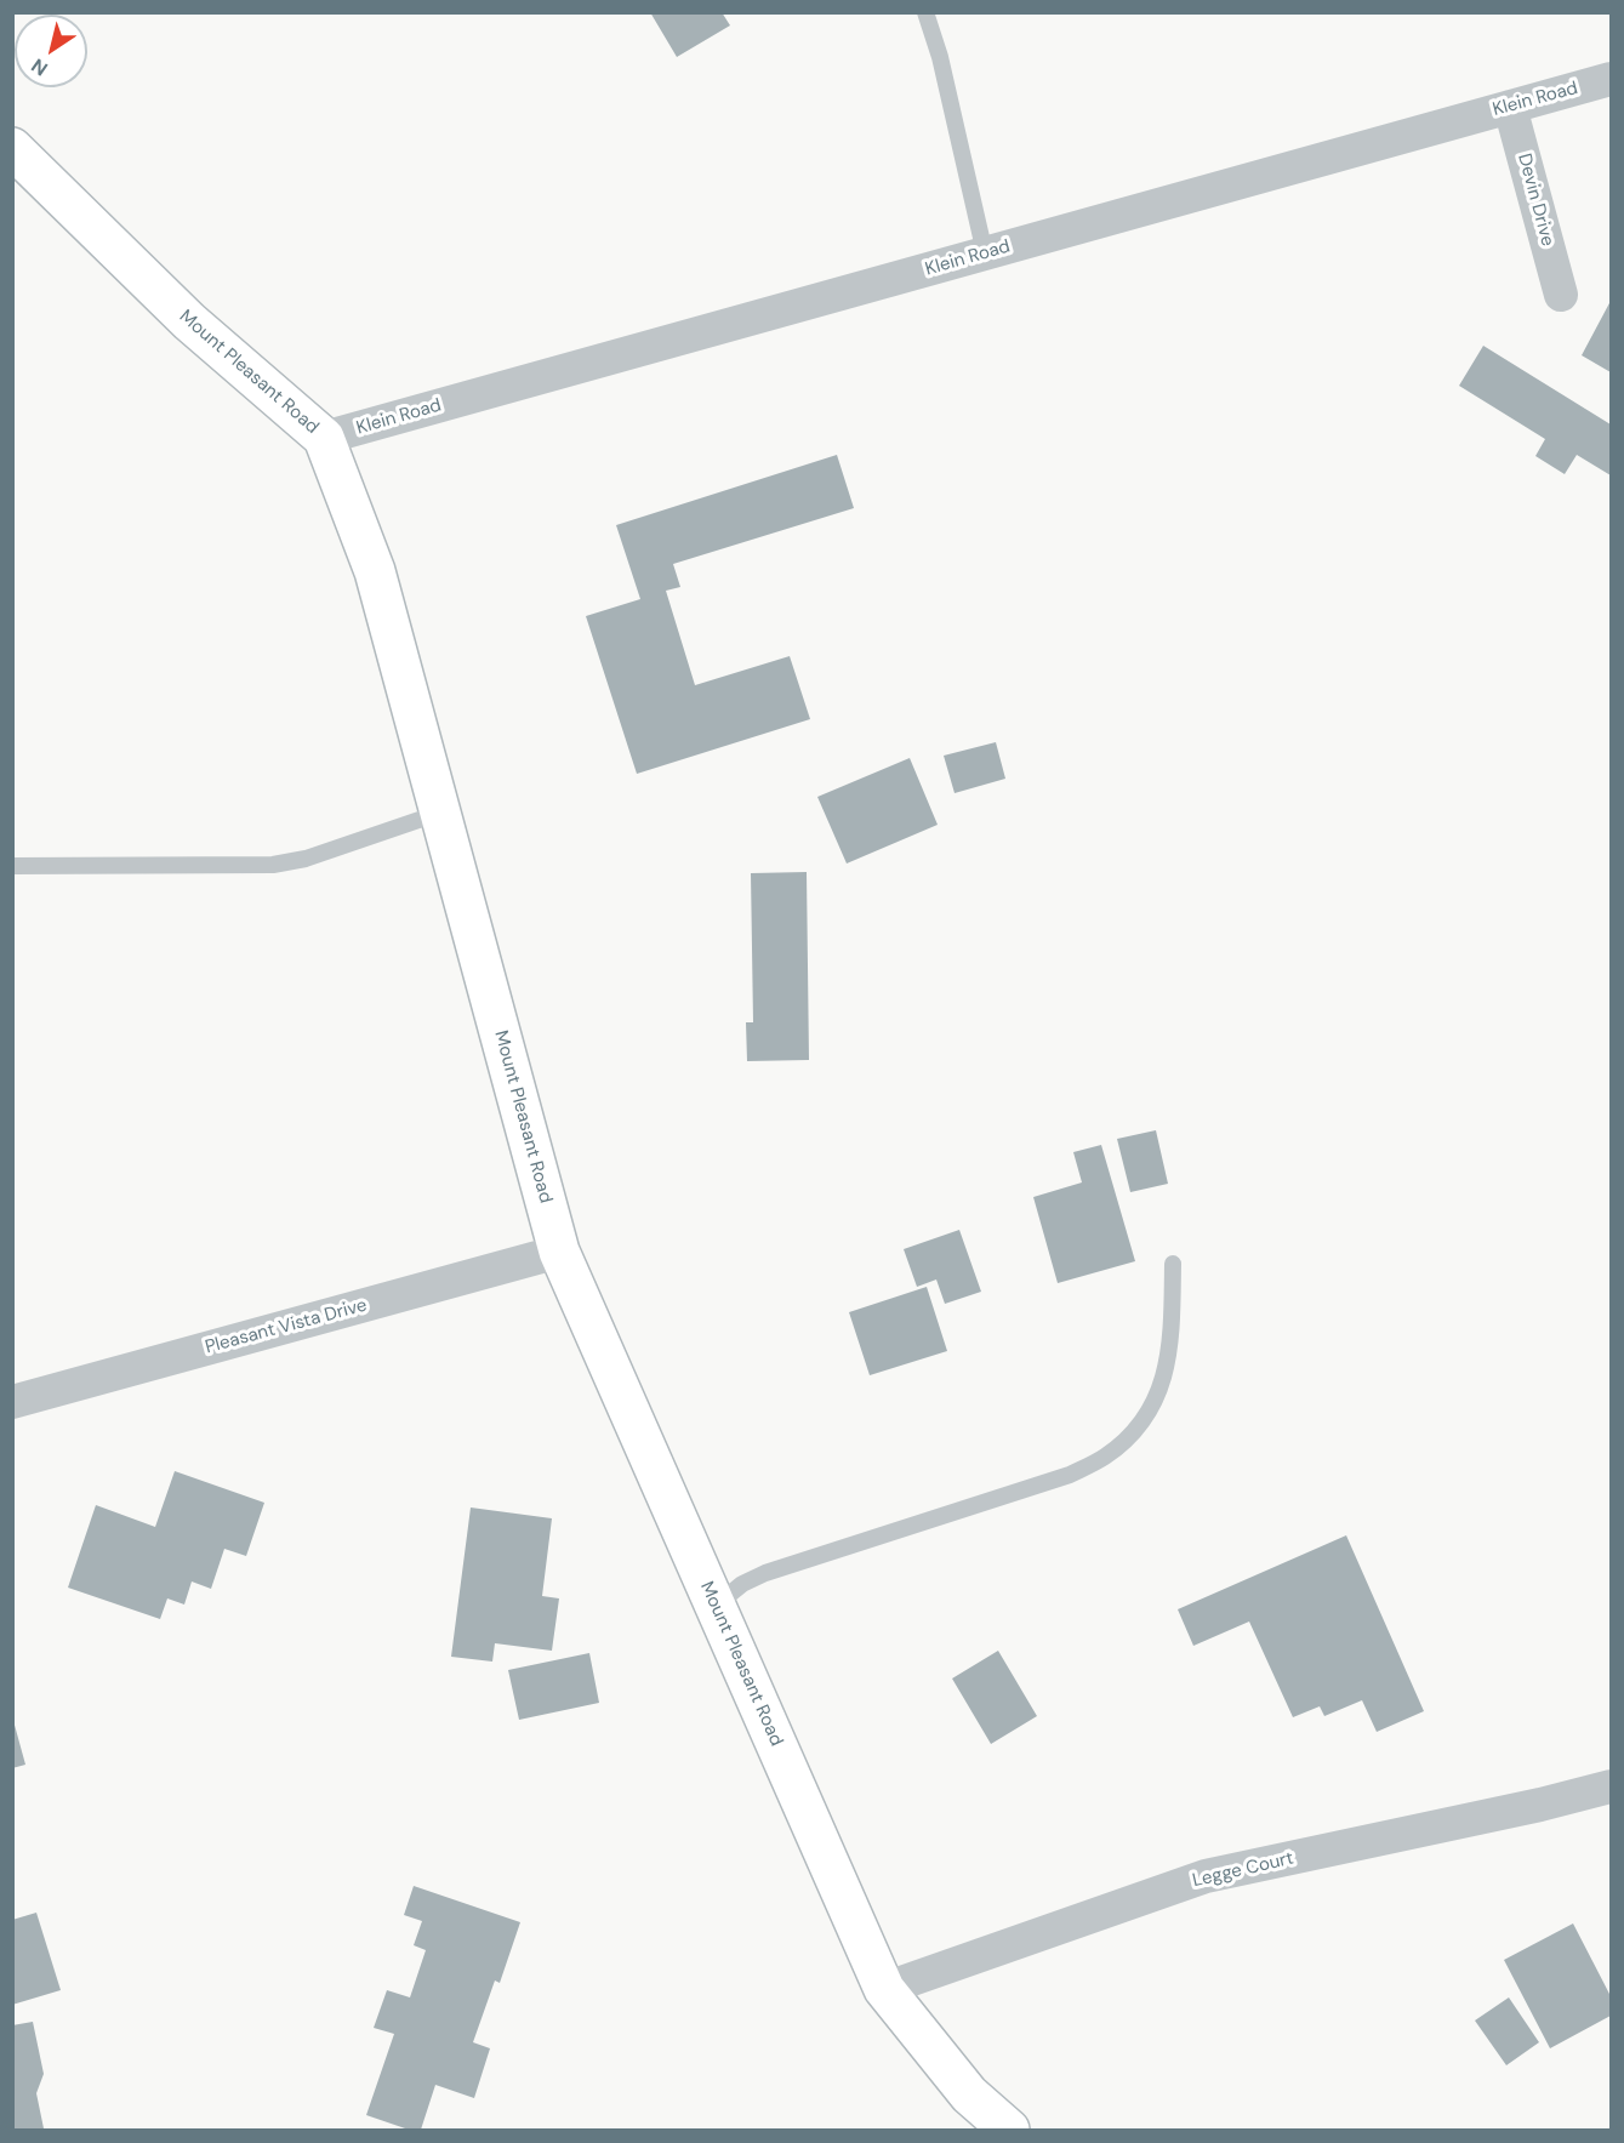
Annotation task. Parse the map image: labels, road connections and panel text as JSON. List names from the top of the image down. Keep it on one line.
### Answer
{"streets":{"street":["Klein Road","Devin Drive","Mount Pleasant Road","Pleasant Vista Drive","Legge Court"]},"crossings":[["Klein Road","Devin Drive"],["Klein Road","Mount Pleasant Road"],["Mount Pleasant Road","Pleasant Vista Drive"],["Mount Pleasant Road","Legge Court"]],"north":"bottom left"}
